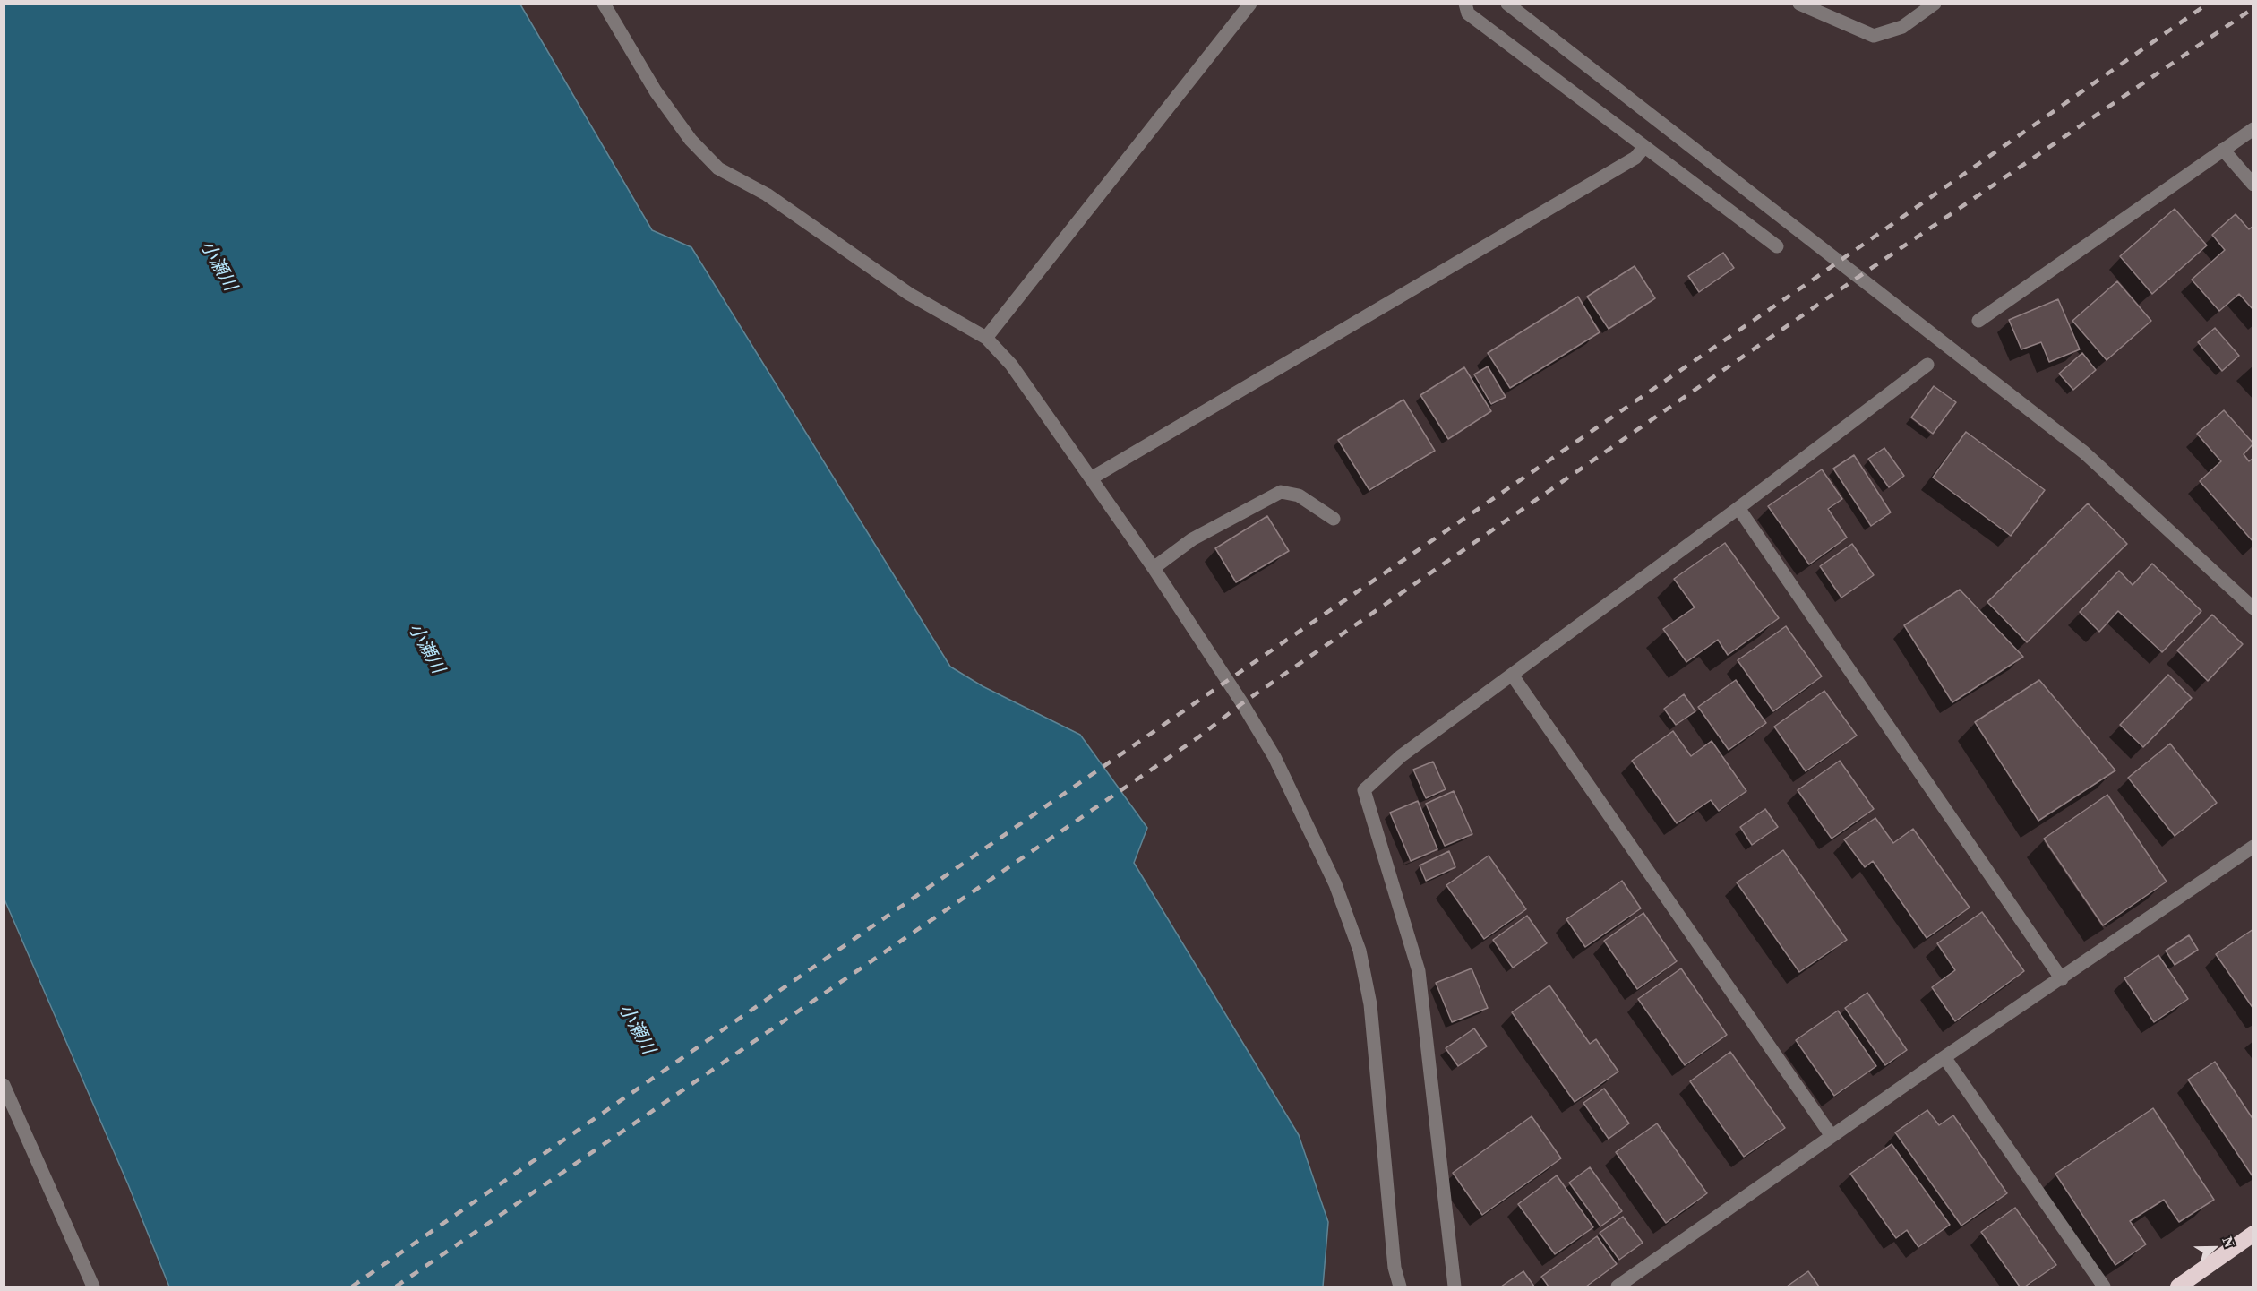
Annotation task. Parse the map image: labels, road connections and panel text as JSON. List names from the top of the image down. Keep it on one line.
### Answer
{"water":["小瀬川"],"north":"right"}
